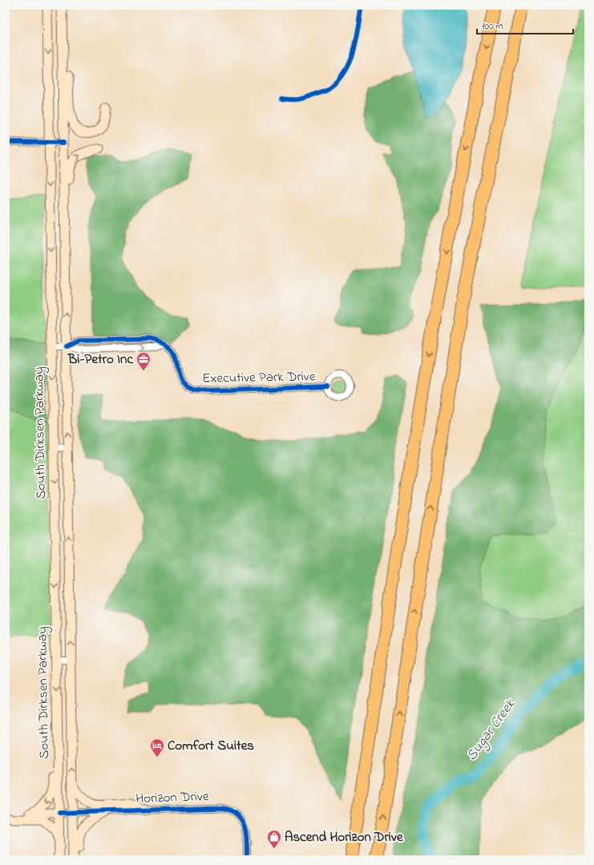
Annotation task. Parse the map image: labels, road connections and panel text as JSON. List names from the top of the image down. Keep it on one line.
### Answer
{"streets":{"main road":["South Dirksen Parkway"],"street":["Executive Park Drive","Horizon Drive"]},"crossings":[["Executive Park Drive","South Dirksen Parkway"],["South Dirksen Parkway","Horizon Drive"]],"water":["Sugar Creek"],"places":{"office":["Bi-Petro Inc"],"hotel":["Comfort Suites"],"shop":["Ascend Horizon Drive"]},"scale_bar":"100 m"}
